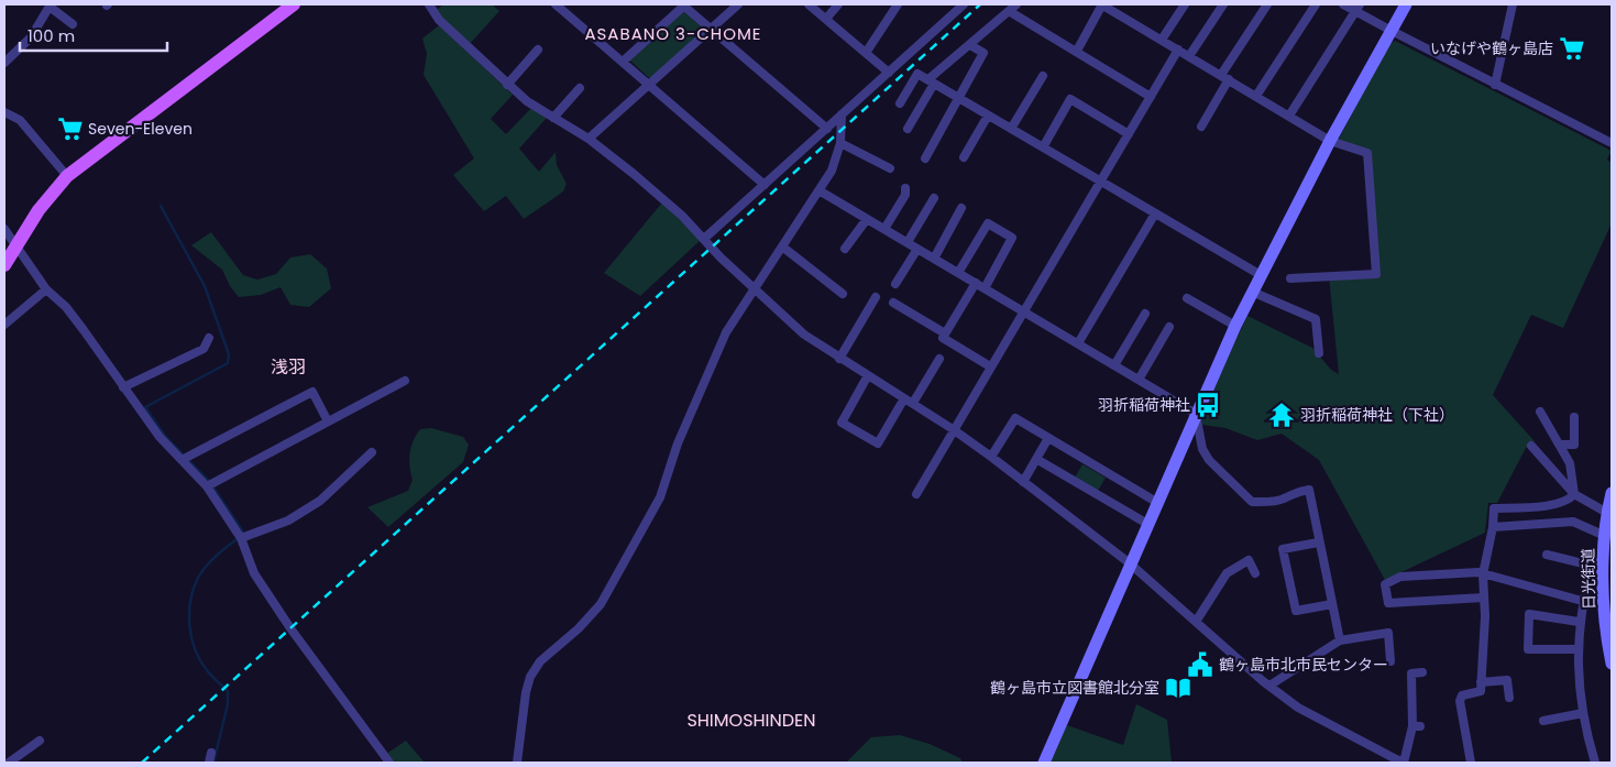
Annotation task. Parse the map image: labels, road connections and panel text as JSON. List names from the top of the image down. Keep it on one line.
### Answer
{"streets":{"street":["日光街道"]},"districts":["ASABANO 3-CHOME","浅羽","SHIMOSHINDEN"],"places":{"supermarket":["いなげや鶴ヶ島店","Seven-Eleven"],"bus stop":["羽折稲荷神社"],"temple":["羽折稲荷神社（下社）"],"public building":["鶴ヶ島市北市民センター"],"library":["鶴ヶ島市立図書館北分室"]},"scale_bar":"100 m"}
